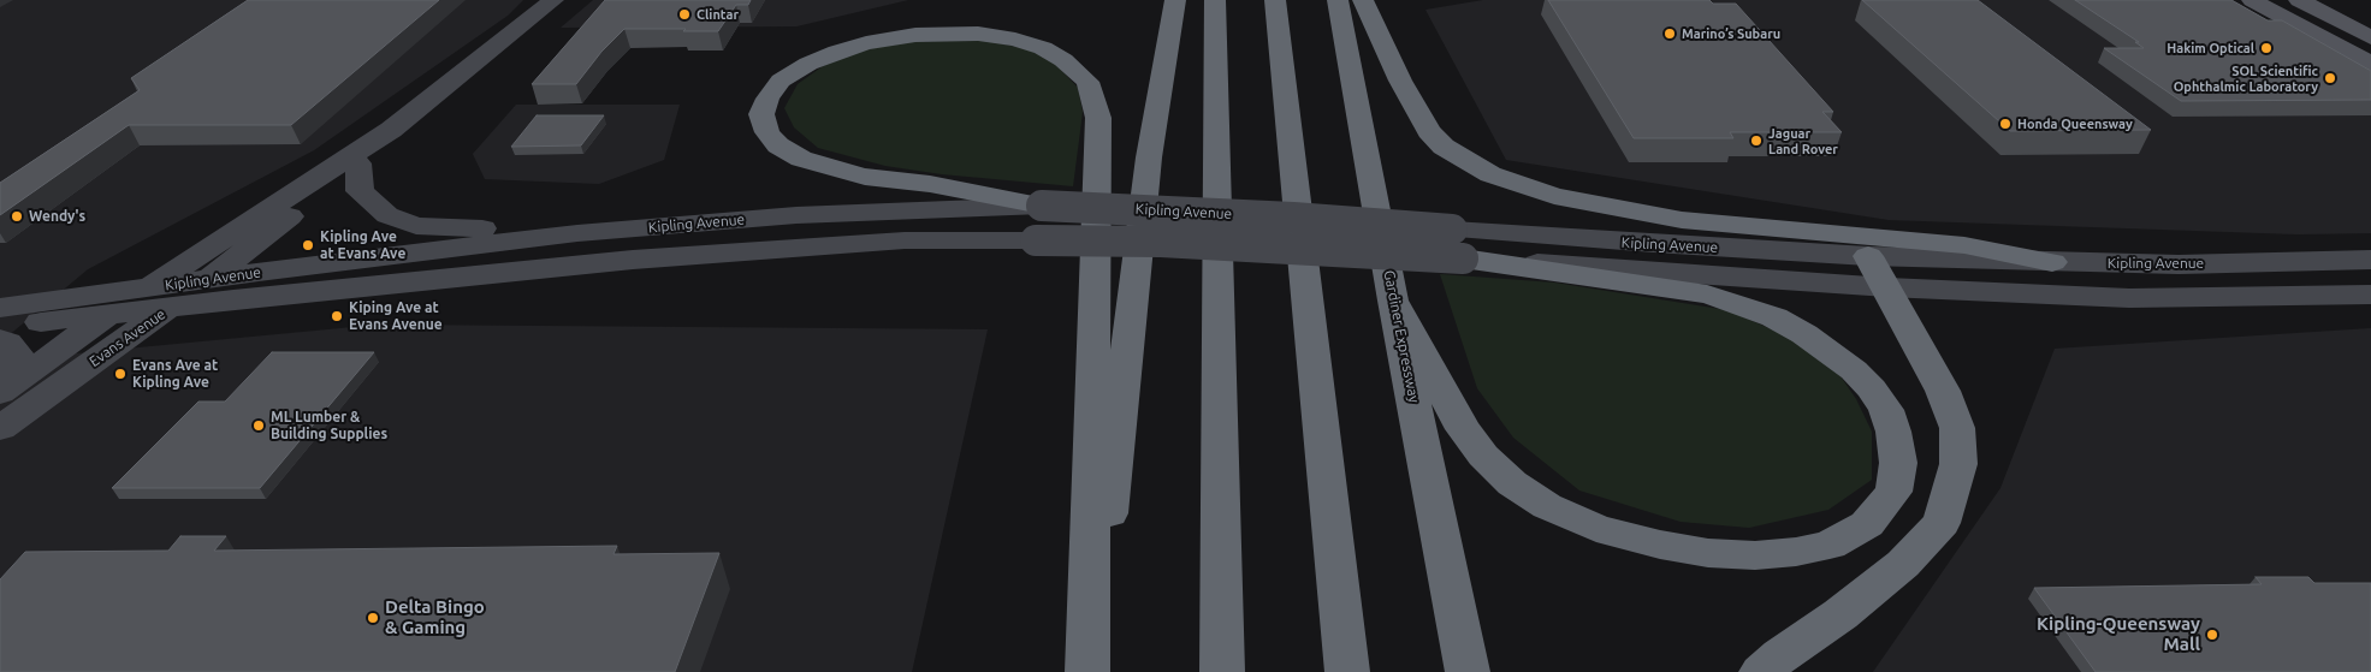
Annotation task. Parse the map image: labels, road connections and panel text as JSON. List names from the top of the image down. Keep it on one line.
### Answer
{"streets":{"highway":["Gardiner Expressway"],"main road":["Kipling Avenue","Evans Avenue"]},"crossings":[["Kipling Avenue","Evans Avenue"]],"places":["Clintar","Marino’s Subaru","Hakim Optical","SOL Scientific Ophthalmic Laboratory","Honda Queensway","Jaguar Land Rover","Wendy's","Kipling Ave at Evans Ave","Kiping Ave at Evans Avenue","Evans Ave at Kipling Ave","ML Lumber & Building Supplies","Delta Bingo & Gaming","Kipling-Queensway Mall"]}
